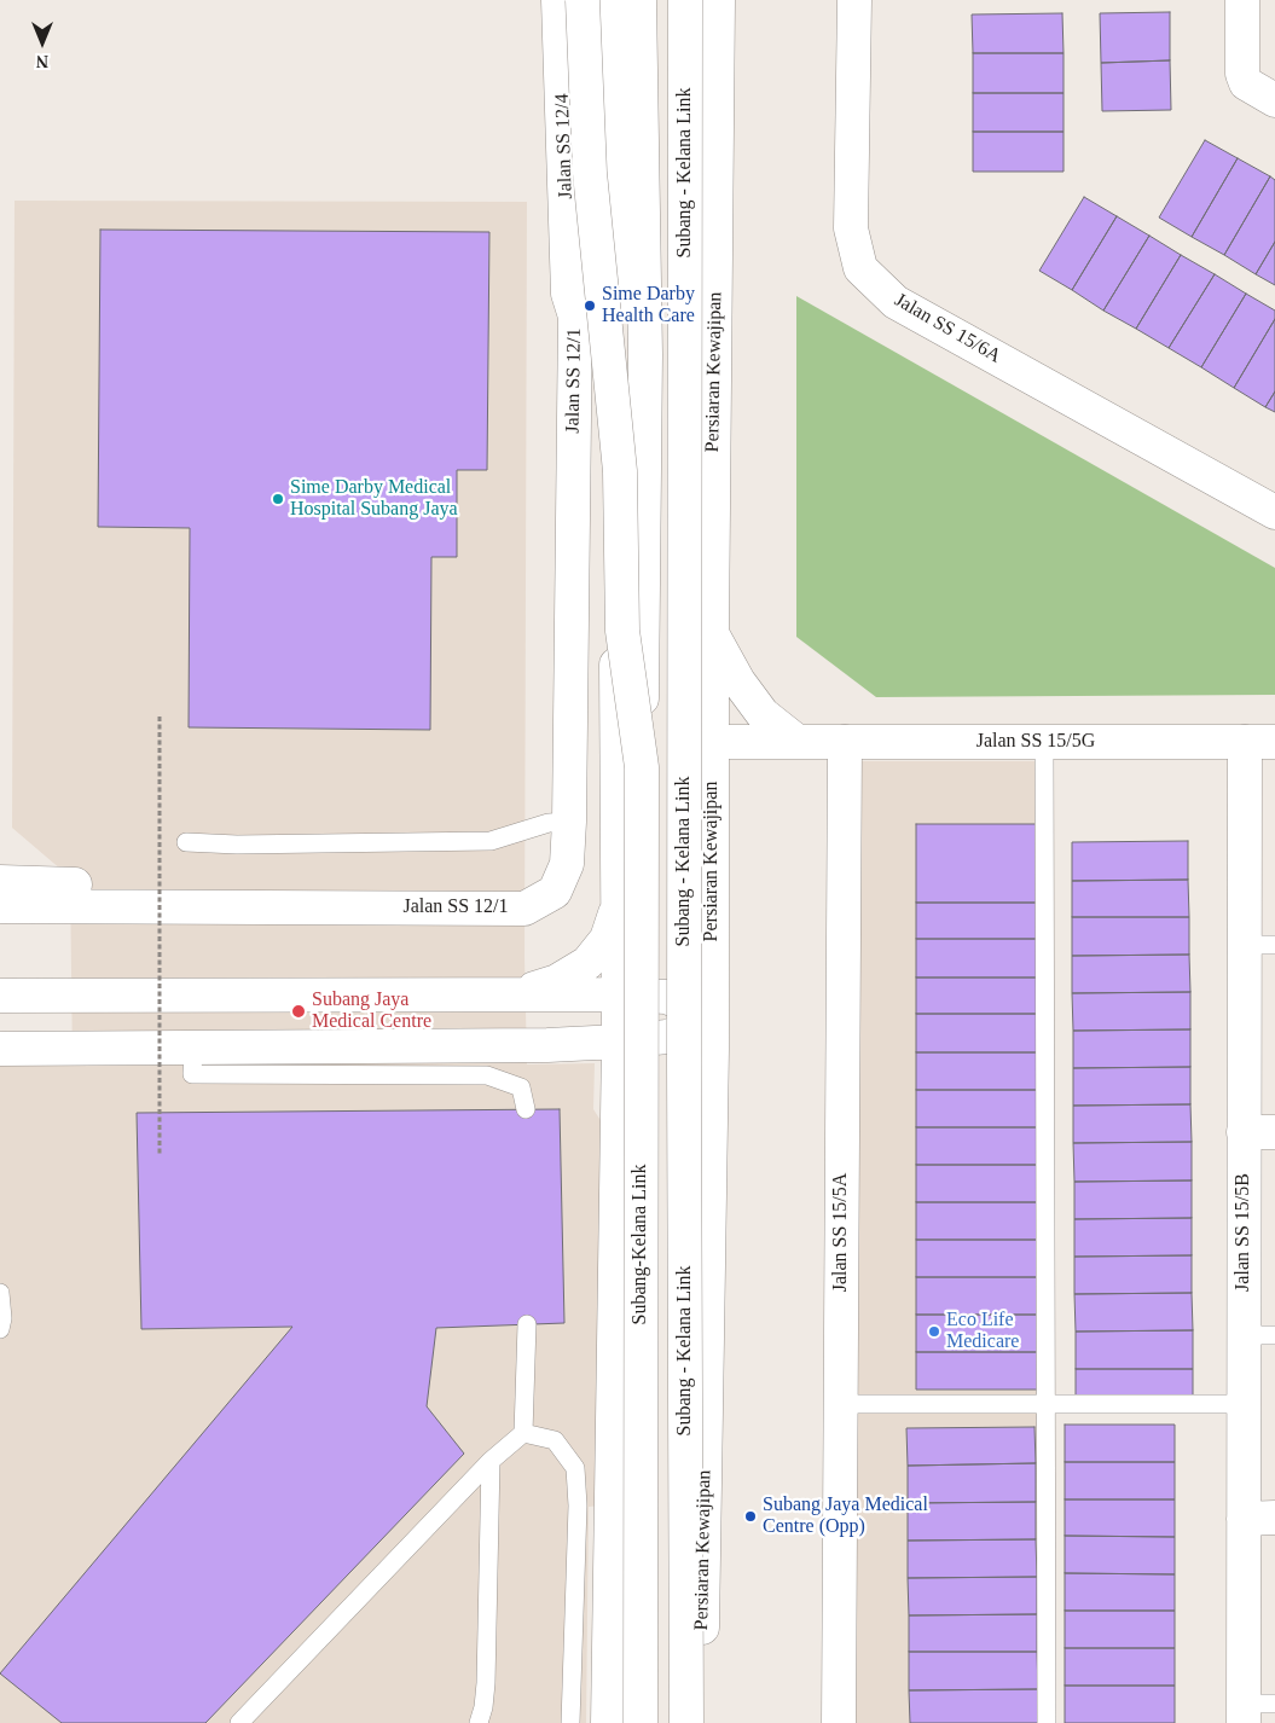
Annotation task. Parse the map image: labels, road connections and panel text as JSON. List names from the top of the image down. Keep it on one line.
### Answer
{"streets":{"main road":["Jalan SS 12/4","Subang - Kelana Link","Jalan SS 15/6A","Persiaran Kewajipan","Jalan SS 12/1","Jalan SS 15/5G","Jalan SS 15/5A","Jalan SS 15/5B","Subang-Kelana Link"]},"crossings":[["Jalan SS 12/4","Jalan SS 12/1"],["Persiaran Kewajipan","Jalan SS 15/5G"],["Jalan SS 15/5G","Jalan SS 15/5A"],["Jalan SS 15/5G","Jalan SS 15/5B"]],"places":["Sime Darby Health Care","Sime Darby Medical Hospital Subang Jaya","Subang Jaya Medical Centre","Eco Life Medicare","Subang Jaya Medical Centre (Opp)"],"north":"bottom"}
